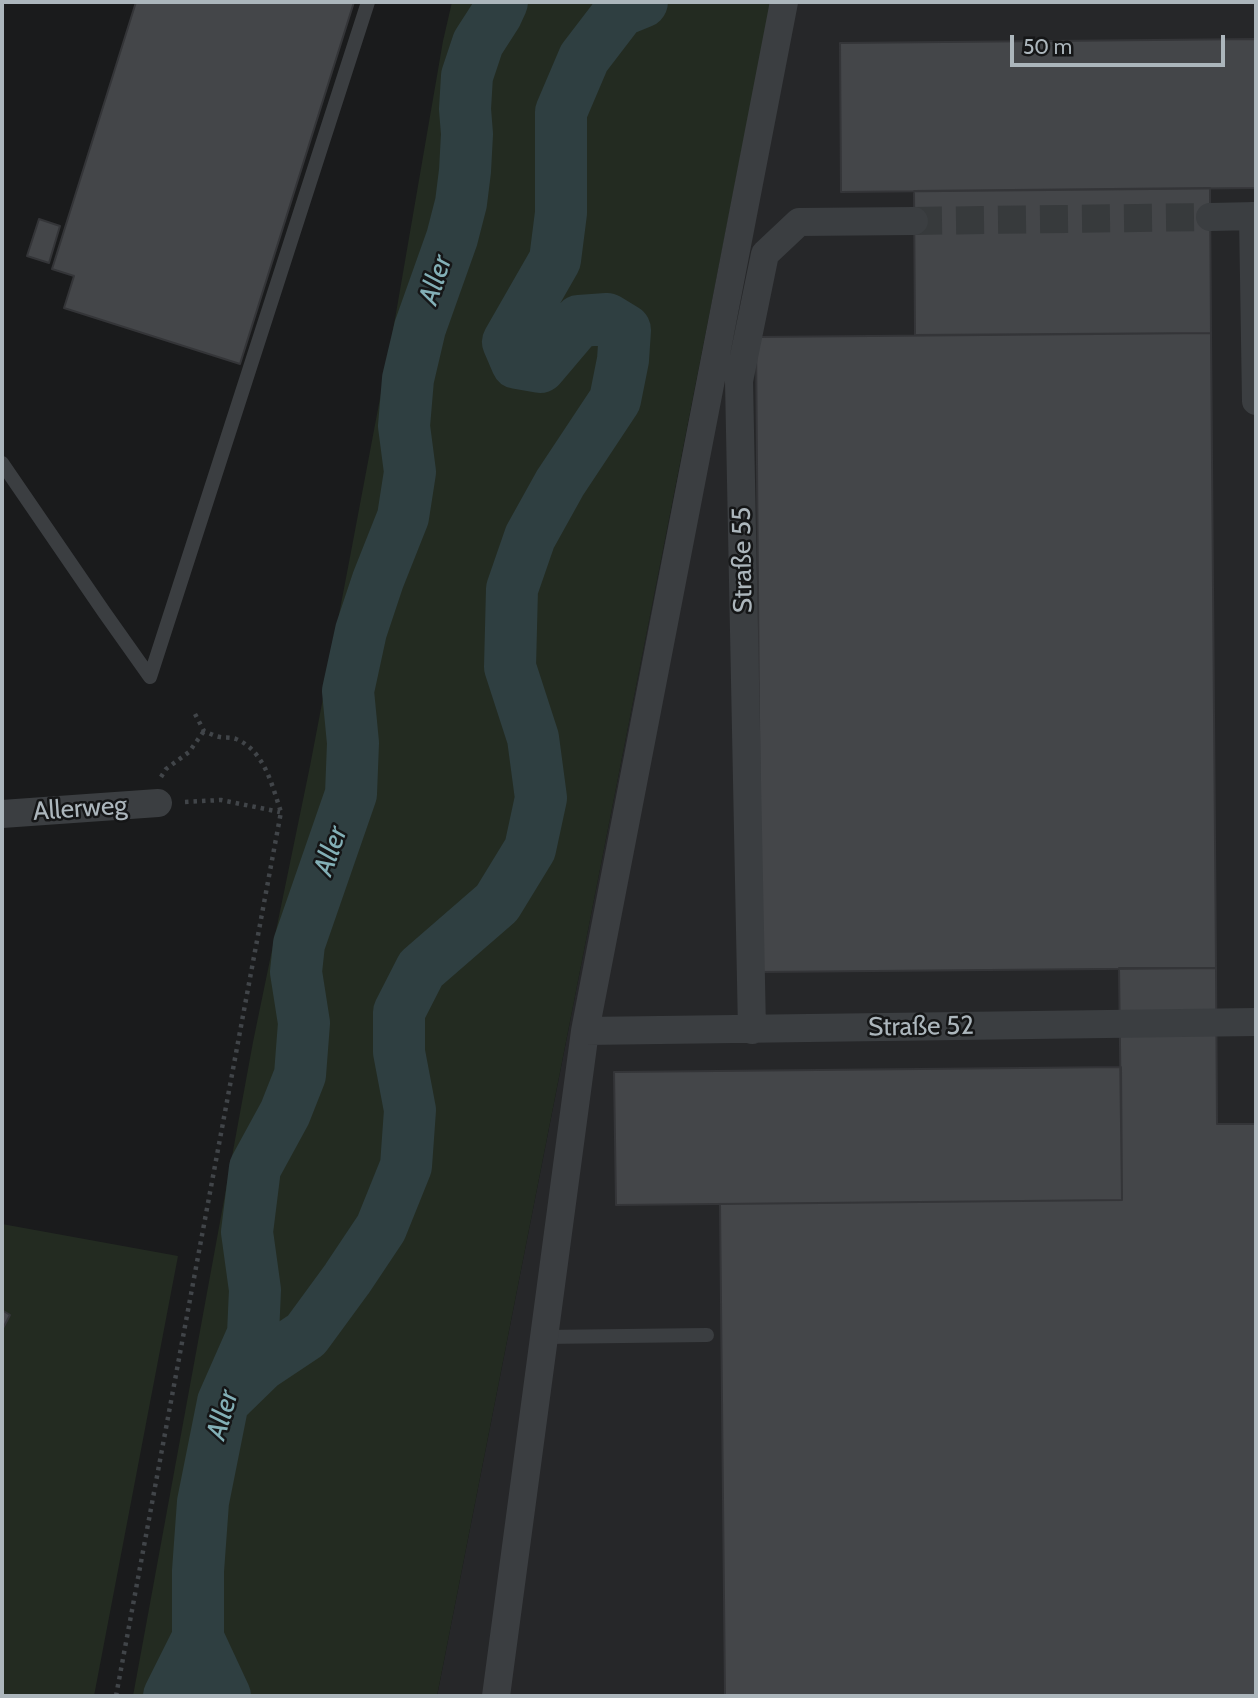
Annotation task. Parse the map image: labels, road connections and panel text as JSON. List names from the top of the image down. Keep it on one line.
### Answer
{"streets":{"street":["Straße 55","Allerweg","Straße 52"]},"crossings":[["Straße 55","Straße 52"]],"water":["Aller"],"scale_bar":"50 m"}
